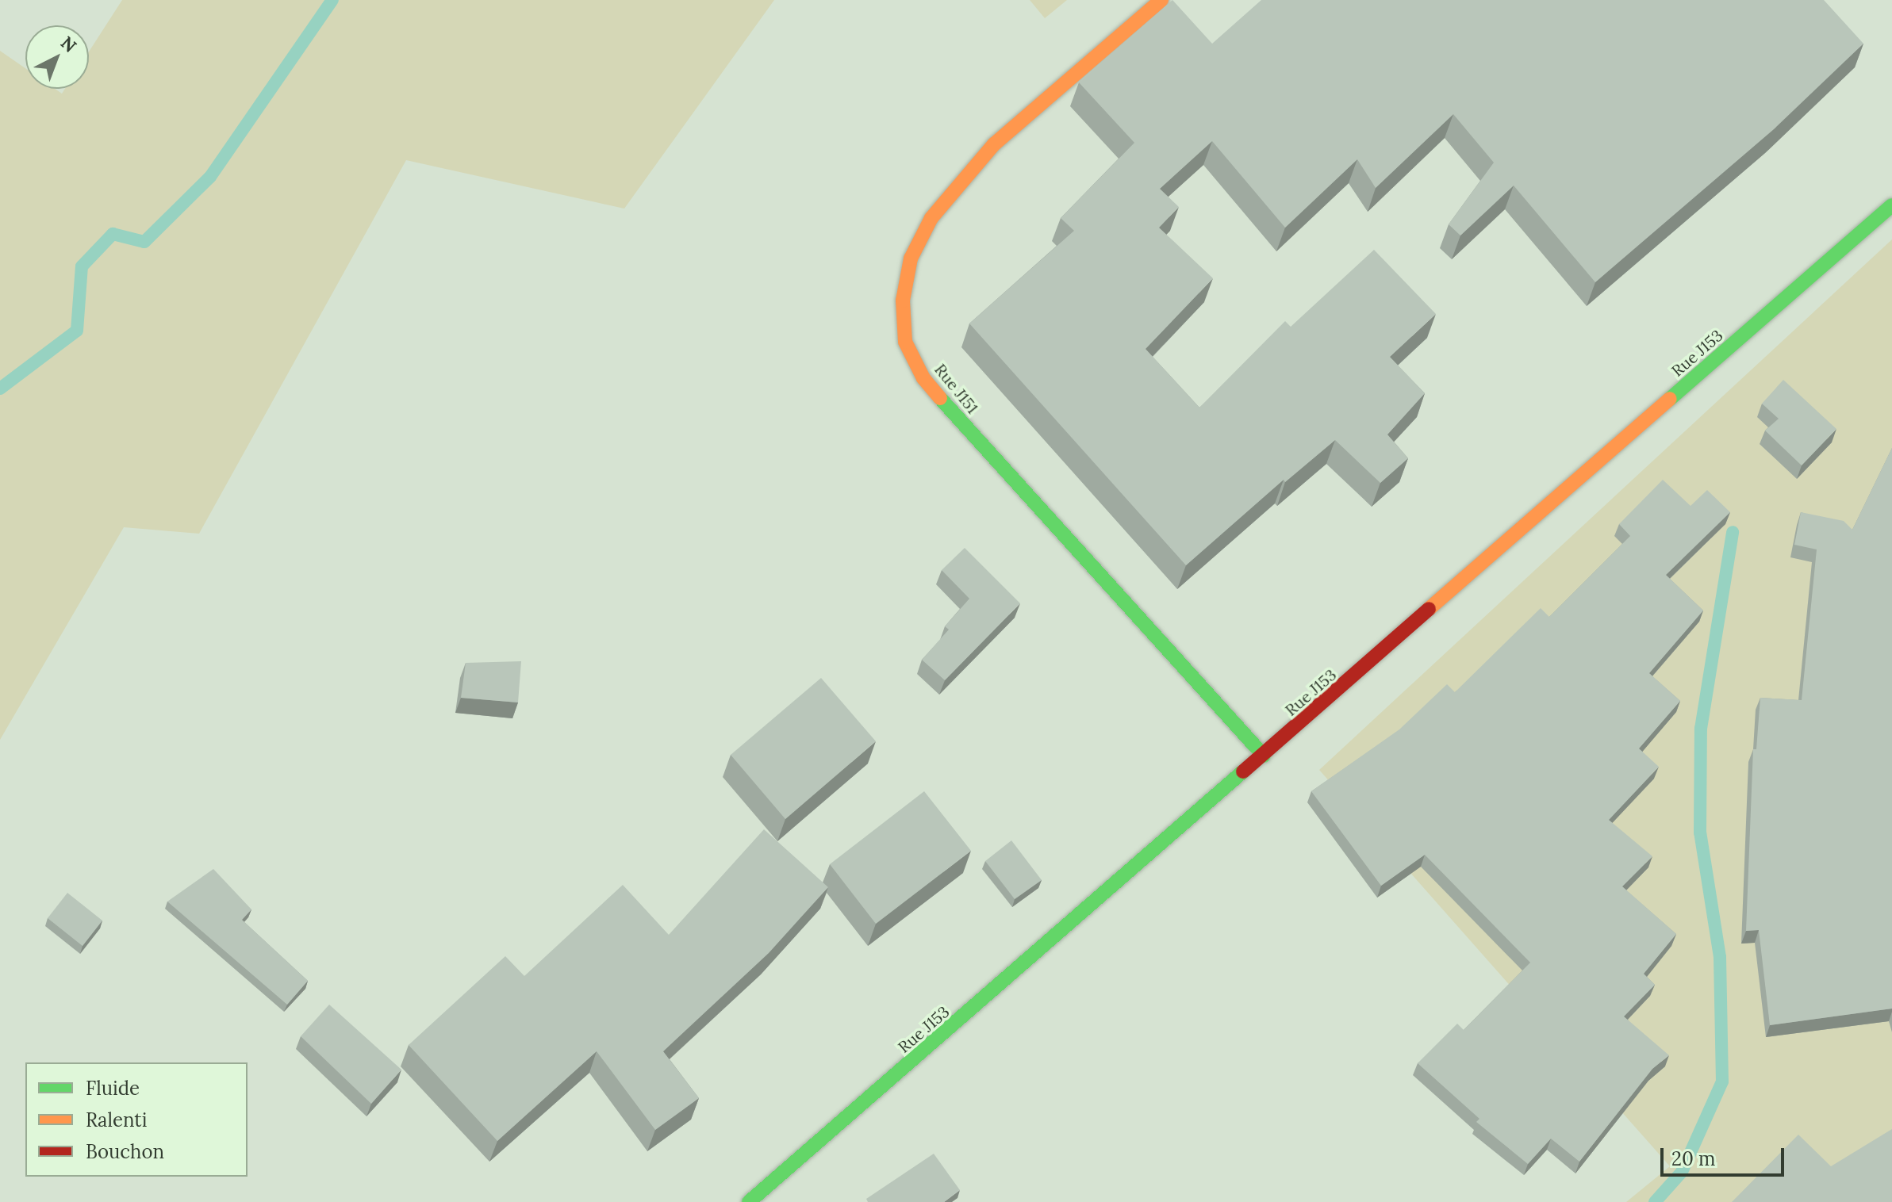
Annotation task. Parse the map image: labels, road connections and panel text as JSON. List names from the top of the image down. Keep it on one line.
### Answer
{"streets":{"street":["Rue J153","Rue J151"]},"crossings":[["Rue J153","Rue J151"]],"legend":["Fluide","Ralenti","Bouchon"],"scale_bar":"20 m","north":"top right"}
